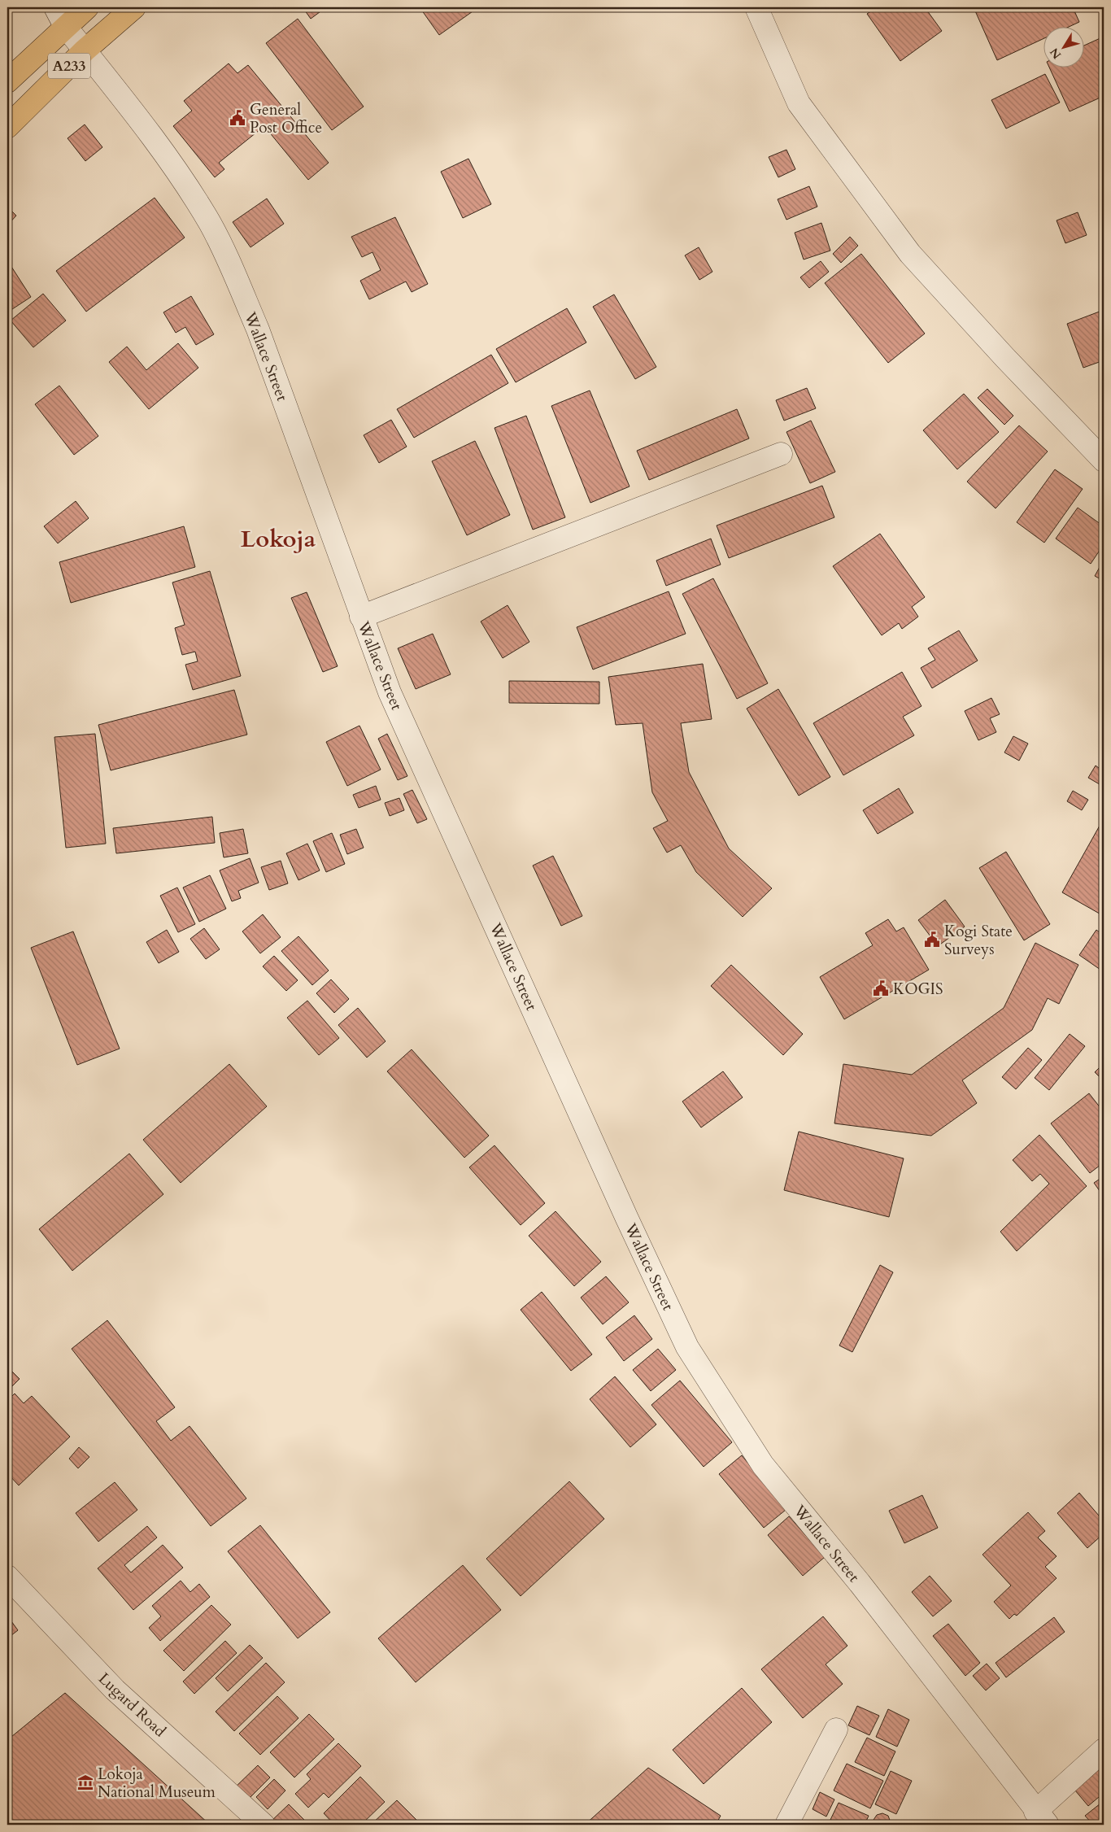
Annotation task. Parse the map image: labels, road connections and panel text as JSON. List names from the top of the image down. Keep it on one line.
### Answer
{"streets":{"highway":["A233"],"street":["Wallace Street","Lugard Road"]},"crossings":[["A233","Wallace Street"]],"districts":["Lokoja"],"places":{"public building":["General Post Office","Kogi State Surveys","KOGIS"],"museum":["Lokoja National Museum"]},"north":"bottom left"}
